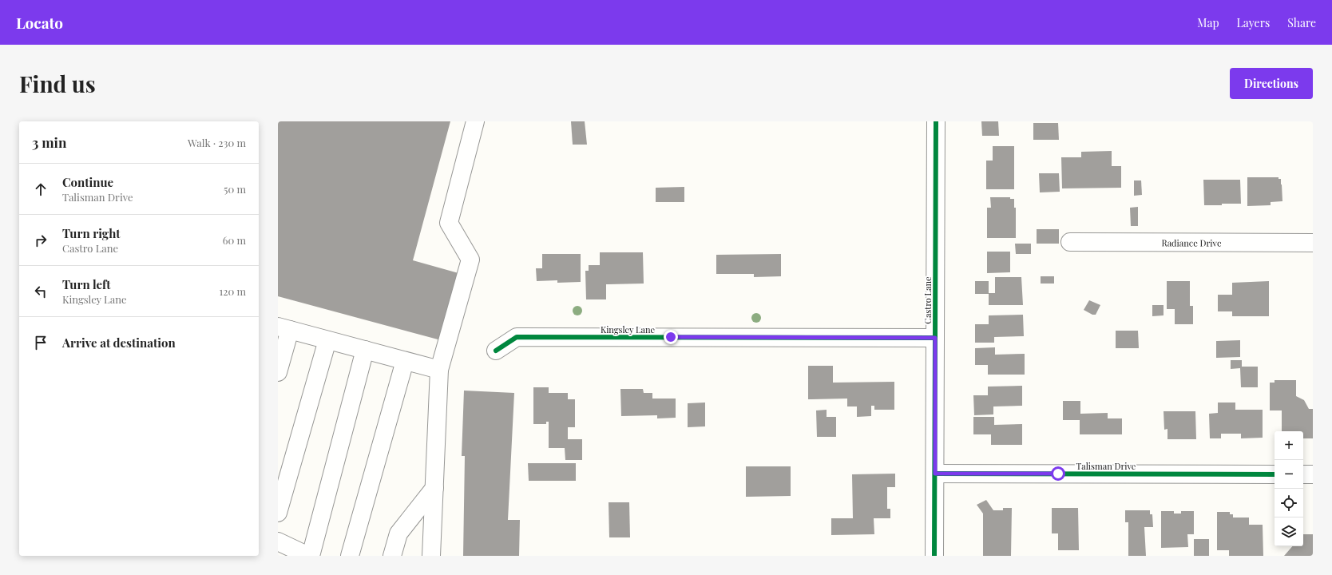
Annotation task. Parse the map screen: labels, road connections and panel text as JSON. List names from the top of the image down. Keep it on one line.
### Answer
{"streets":{"street":["Radiance Drive","Castro Lane","Kingsley Lane","Talisman Drive"]},"crossings":[["Castro Lane","Kingsley Lane"],["Castro Lane","Talisman Drive"]],"page":{"header":"Locato","nav":["Map","Layers","Share"],"buttons":"Directions","title":"Find us","heading":["3 min","Walk · 230 m"],"list":[["Continue","Talisman Drive","50 m"],["Turn right","Castro Lane","60 m"],["Turn left","Kingsley Lane","120 m"],"Arrive at destination"],"map_buttons":["+","−"]}}
